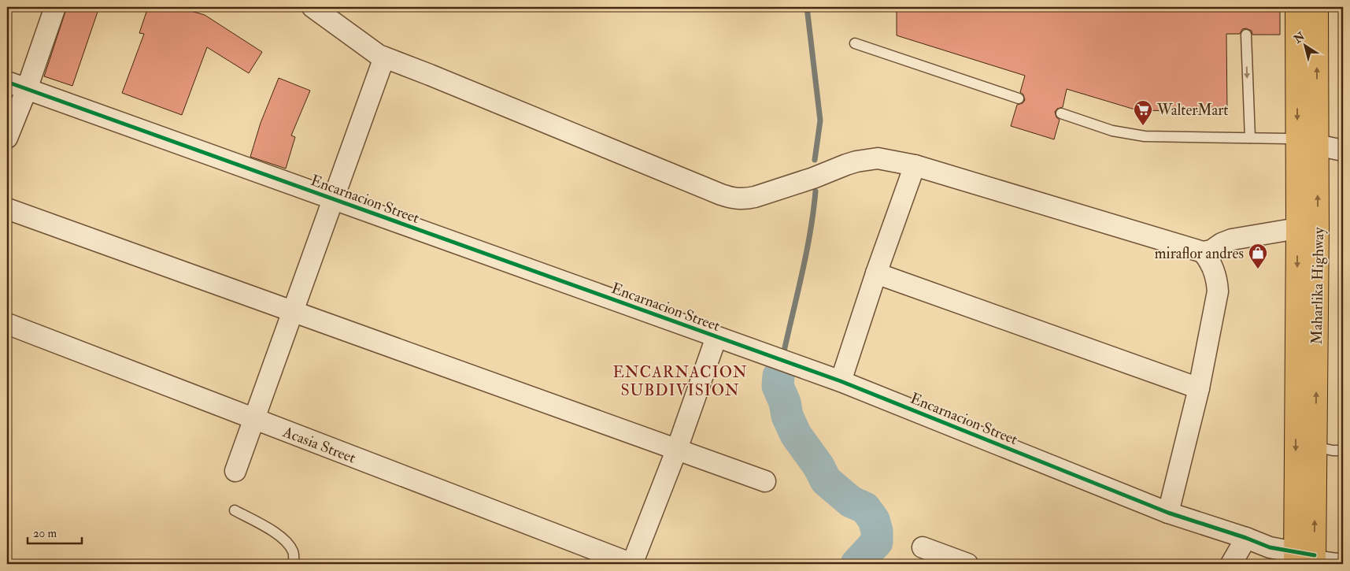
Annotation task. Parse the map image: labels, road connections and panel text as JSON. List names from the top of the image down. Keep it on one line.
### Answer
{"streets":{"highway":["Maharlika Highway"],"street":["Encarnacion Street","Acasia Street"]},"crossings":[["Encarnacion Street","Maharlika Highway"]],"districts":["ENCARNACION SUBDIVISION"],"places":{"supermarket":["WalterMart"],"shop":["miraflor andres"]},"scale_bar":"20 m","north":"top left"}
